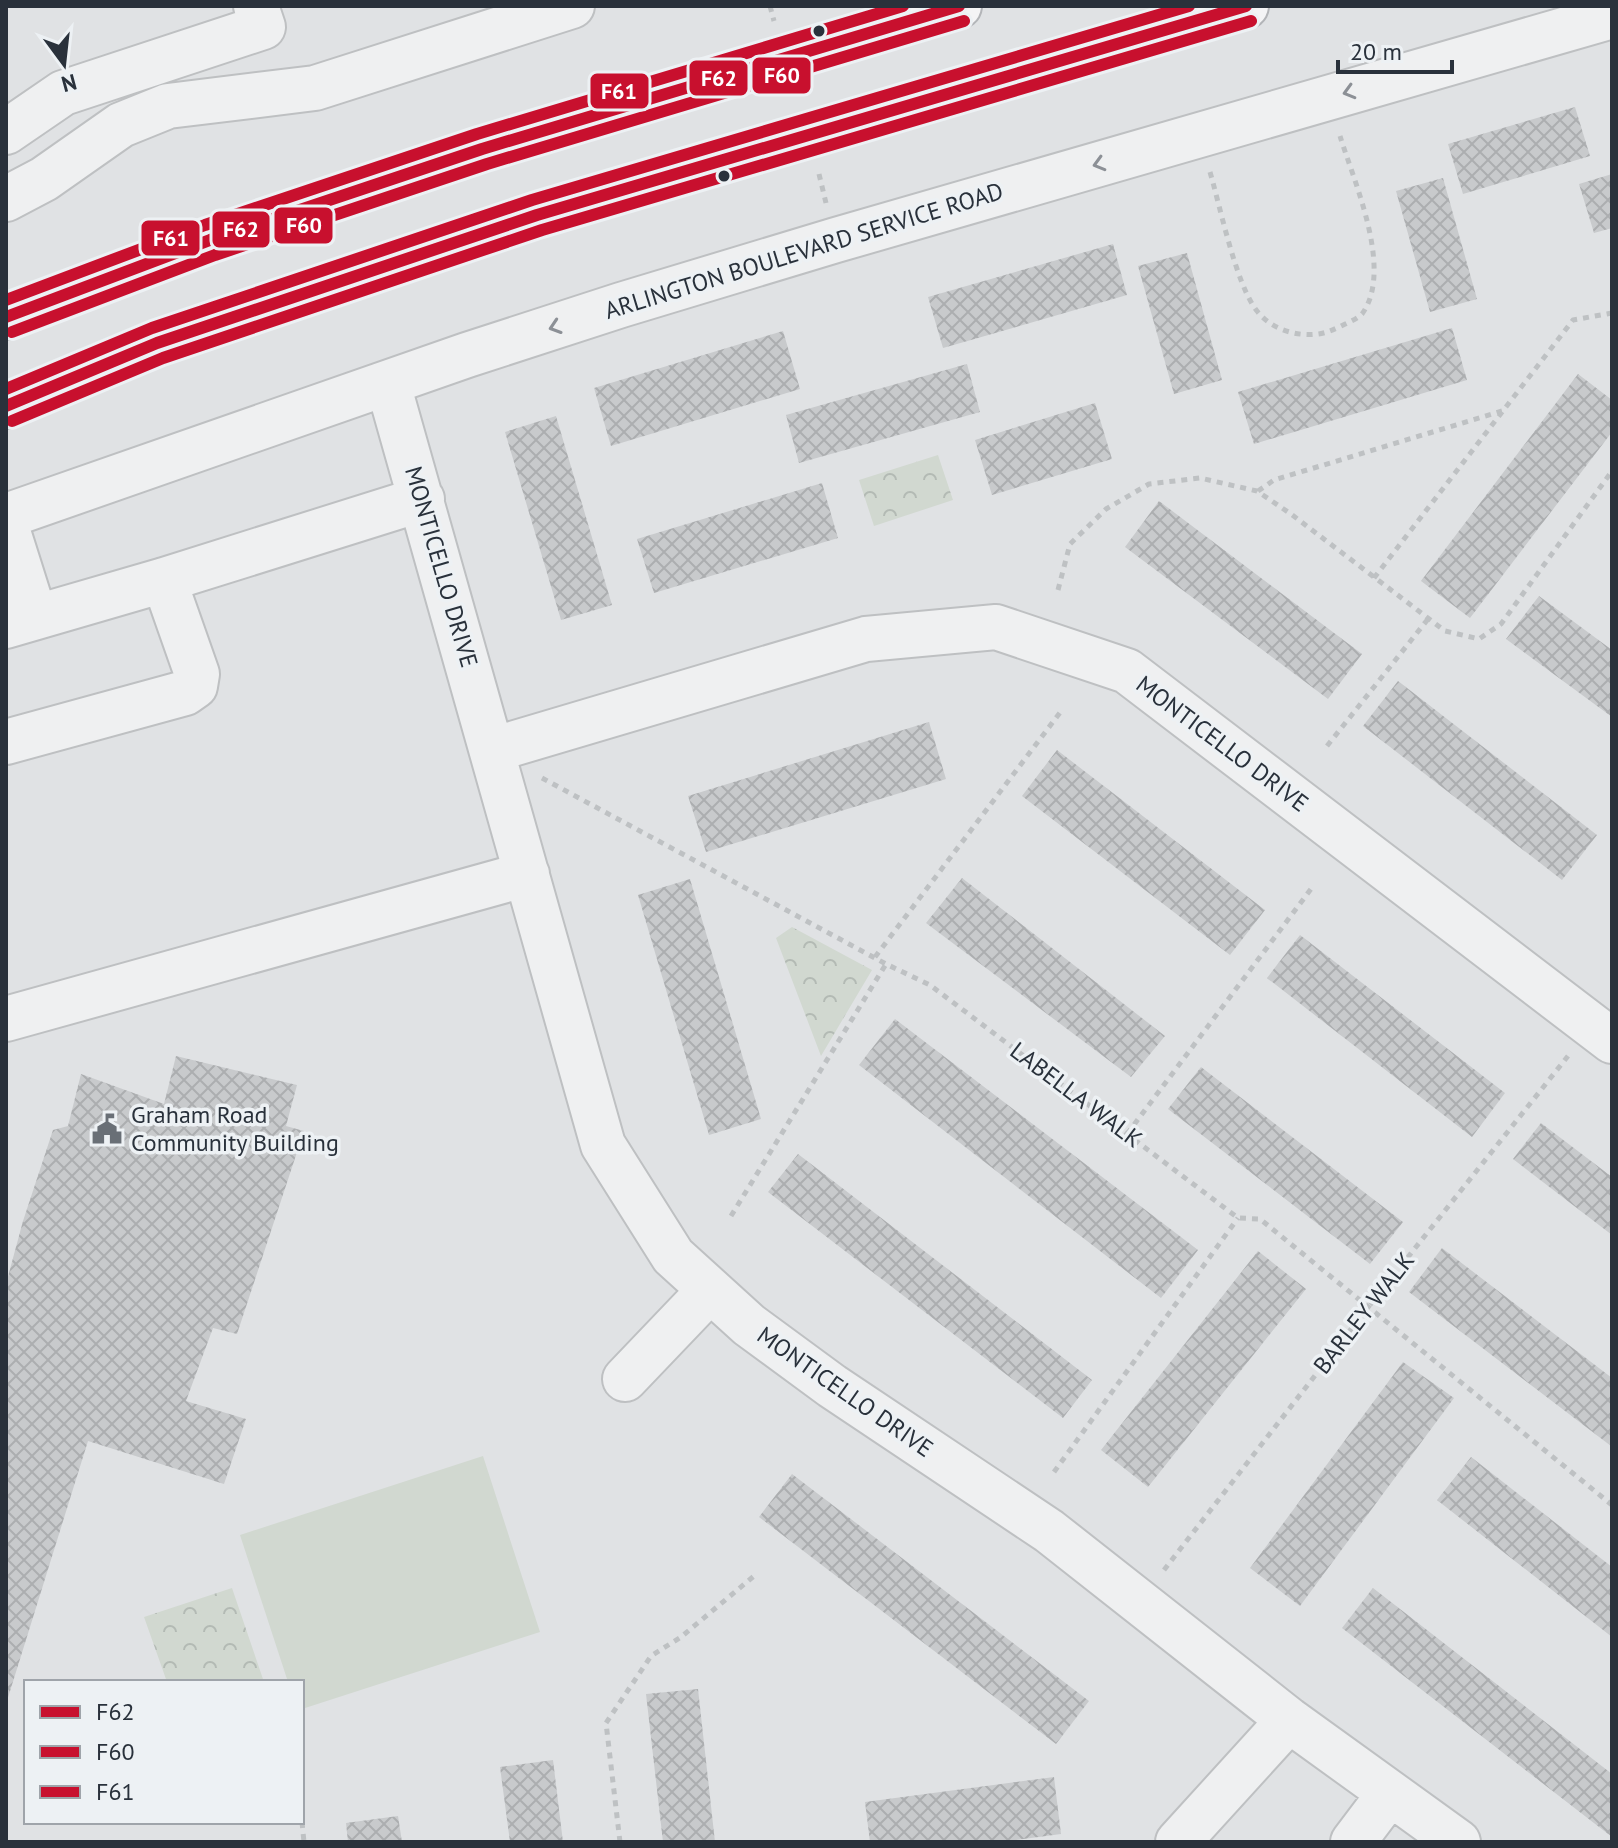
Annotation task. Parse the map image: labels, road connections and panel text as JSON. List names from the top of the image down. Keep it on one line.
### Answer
{"streets":{"street":["ARLINGTON BOULEVARD SERVICE ROAD","MONTICELLO DRIVE"],"path":["LABELLA WALK","BARLEY WALK"]},"crossings":[["ARLINGTON BOULEVARD SERVICE ROAD","MONTICELLO DRIVE"],["MONTICELLO DRIVE","LABELLA WALK"],["MONTICELLO DRIVE","BARLEY WALK"],["LABELLA WALK","BARLEY WALK"]],"one_way":["ARLINGTON BOULEVARD SERVICE ROAD"],"places":{"public building":["Graham Road Community Building"]},"lines":["transit line F62","transit line F61","transit line F60"],"legend":["F62","F60","F61"],"scale_bar":"20 m","north":"bottom"}
